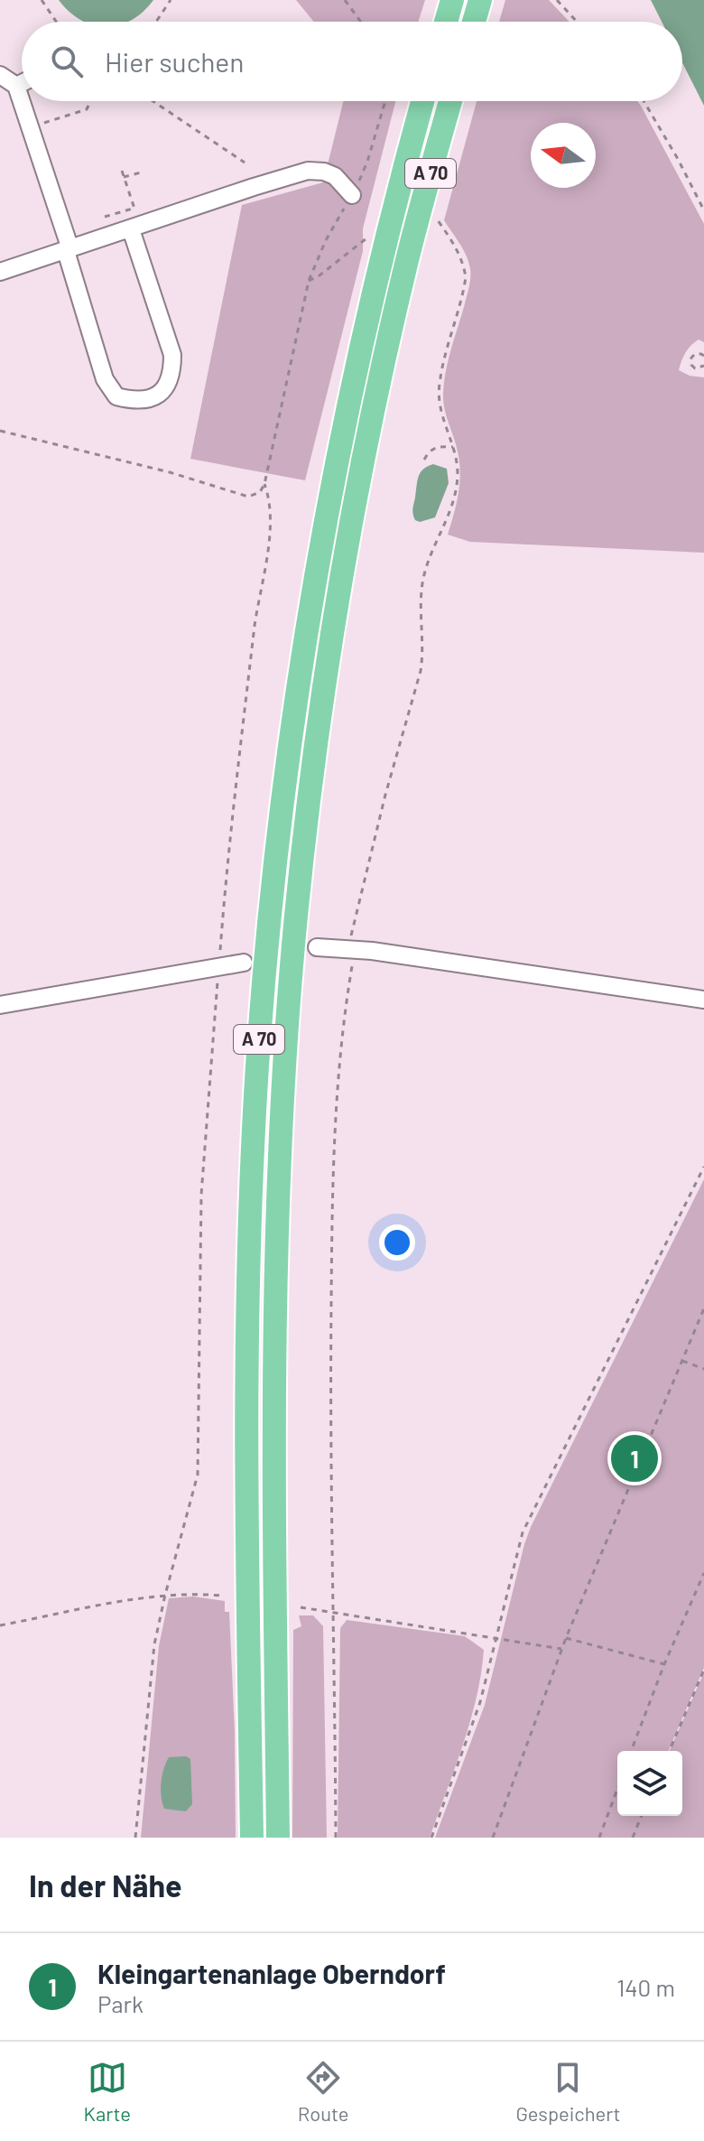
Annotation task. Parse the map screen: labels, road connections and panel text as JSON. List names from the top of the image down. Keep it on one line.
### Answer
{"streets":{"highway":["A 70"]},"north":"left","page":{"search":"Hier suchen","pins":"1","heading":"In der Nähe","list":[{"mark":"1","name":"Kleingartenanlage Oberndorf","note":"Park","value":"140 m"}],"nav":["Karte","Route","Gespeichert"]}}
